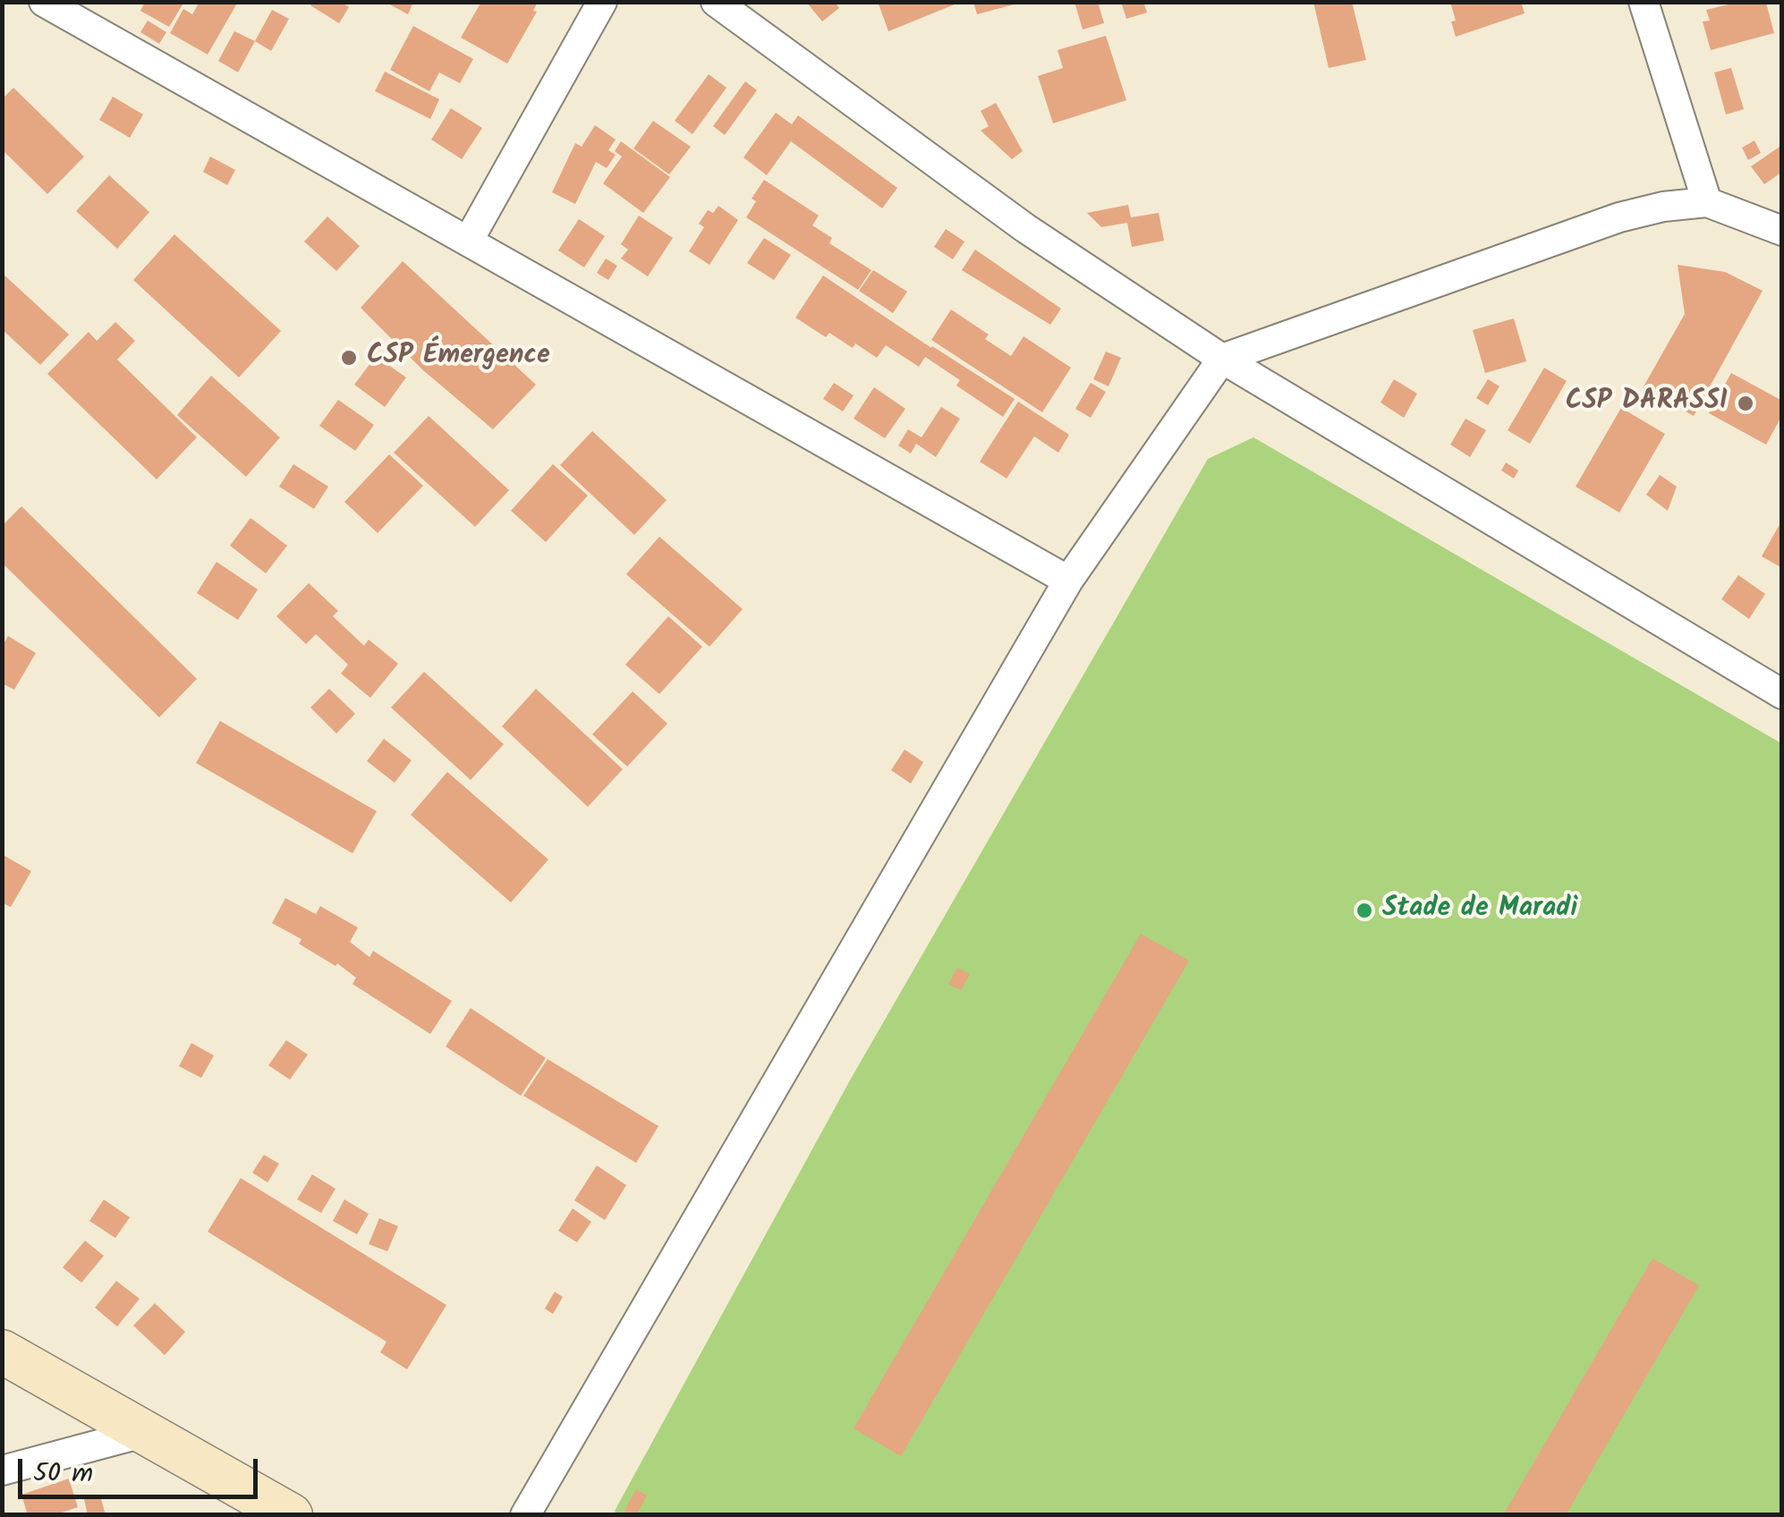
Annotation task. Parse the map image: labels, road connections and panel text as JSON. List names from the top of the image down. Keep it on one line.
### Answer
{"places":["CSP Émergence","CSP DARASSI","Stade de Maradi"],"scale_bar":"50 m"}
